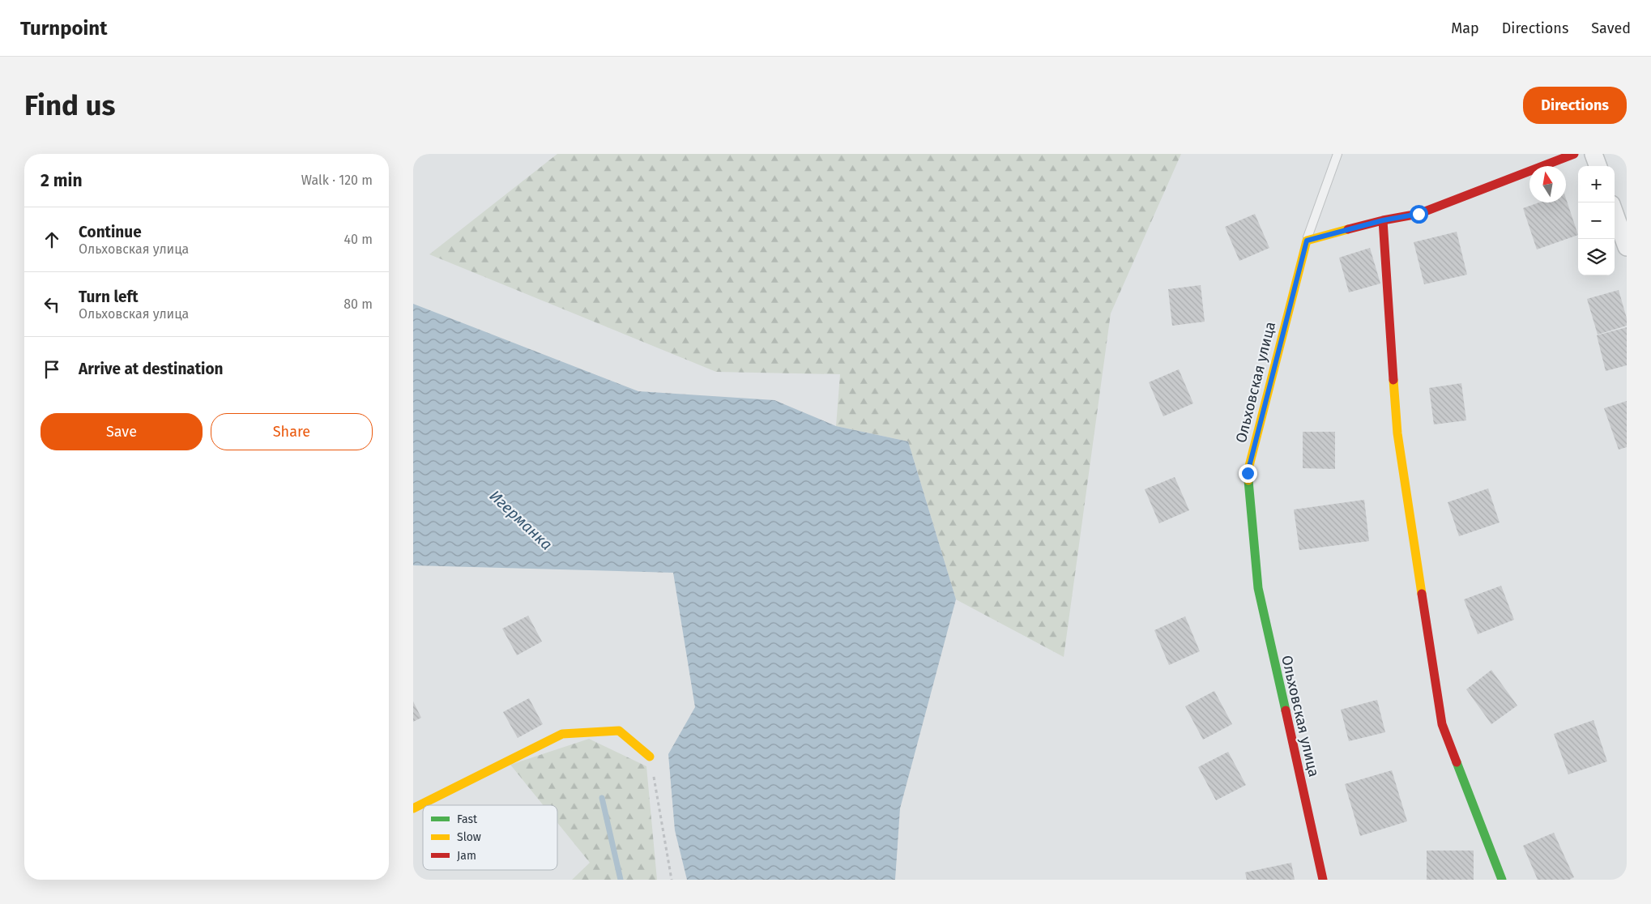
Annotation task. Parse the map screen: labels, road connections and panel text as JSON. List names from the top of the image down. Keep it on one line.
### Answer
{"streets":{"street":["Ольховская улица"]},"water":["Игерманка"],"legend":["Fast","Slow","Jam"],"north":"top","page":{"header":"Turnpoint","nav":["Map","Directions","Saved"],"buttons":["Directions",["Save","Share"]],"title":"Find us","heading":["2 min","Walk · 120 m"],"map_buttons":["+","−"],"list":[["Continue","Ольховская улица","40 m"],["Turn left","Ольховская улица","80 m"],"Arrive at destination"]}}
